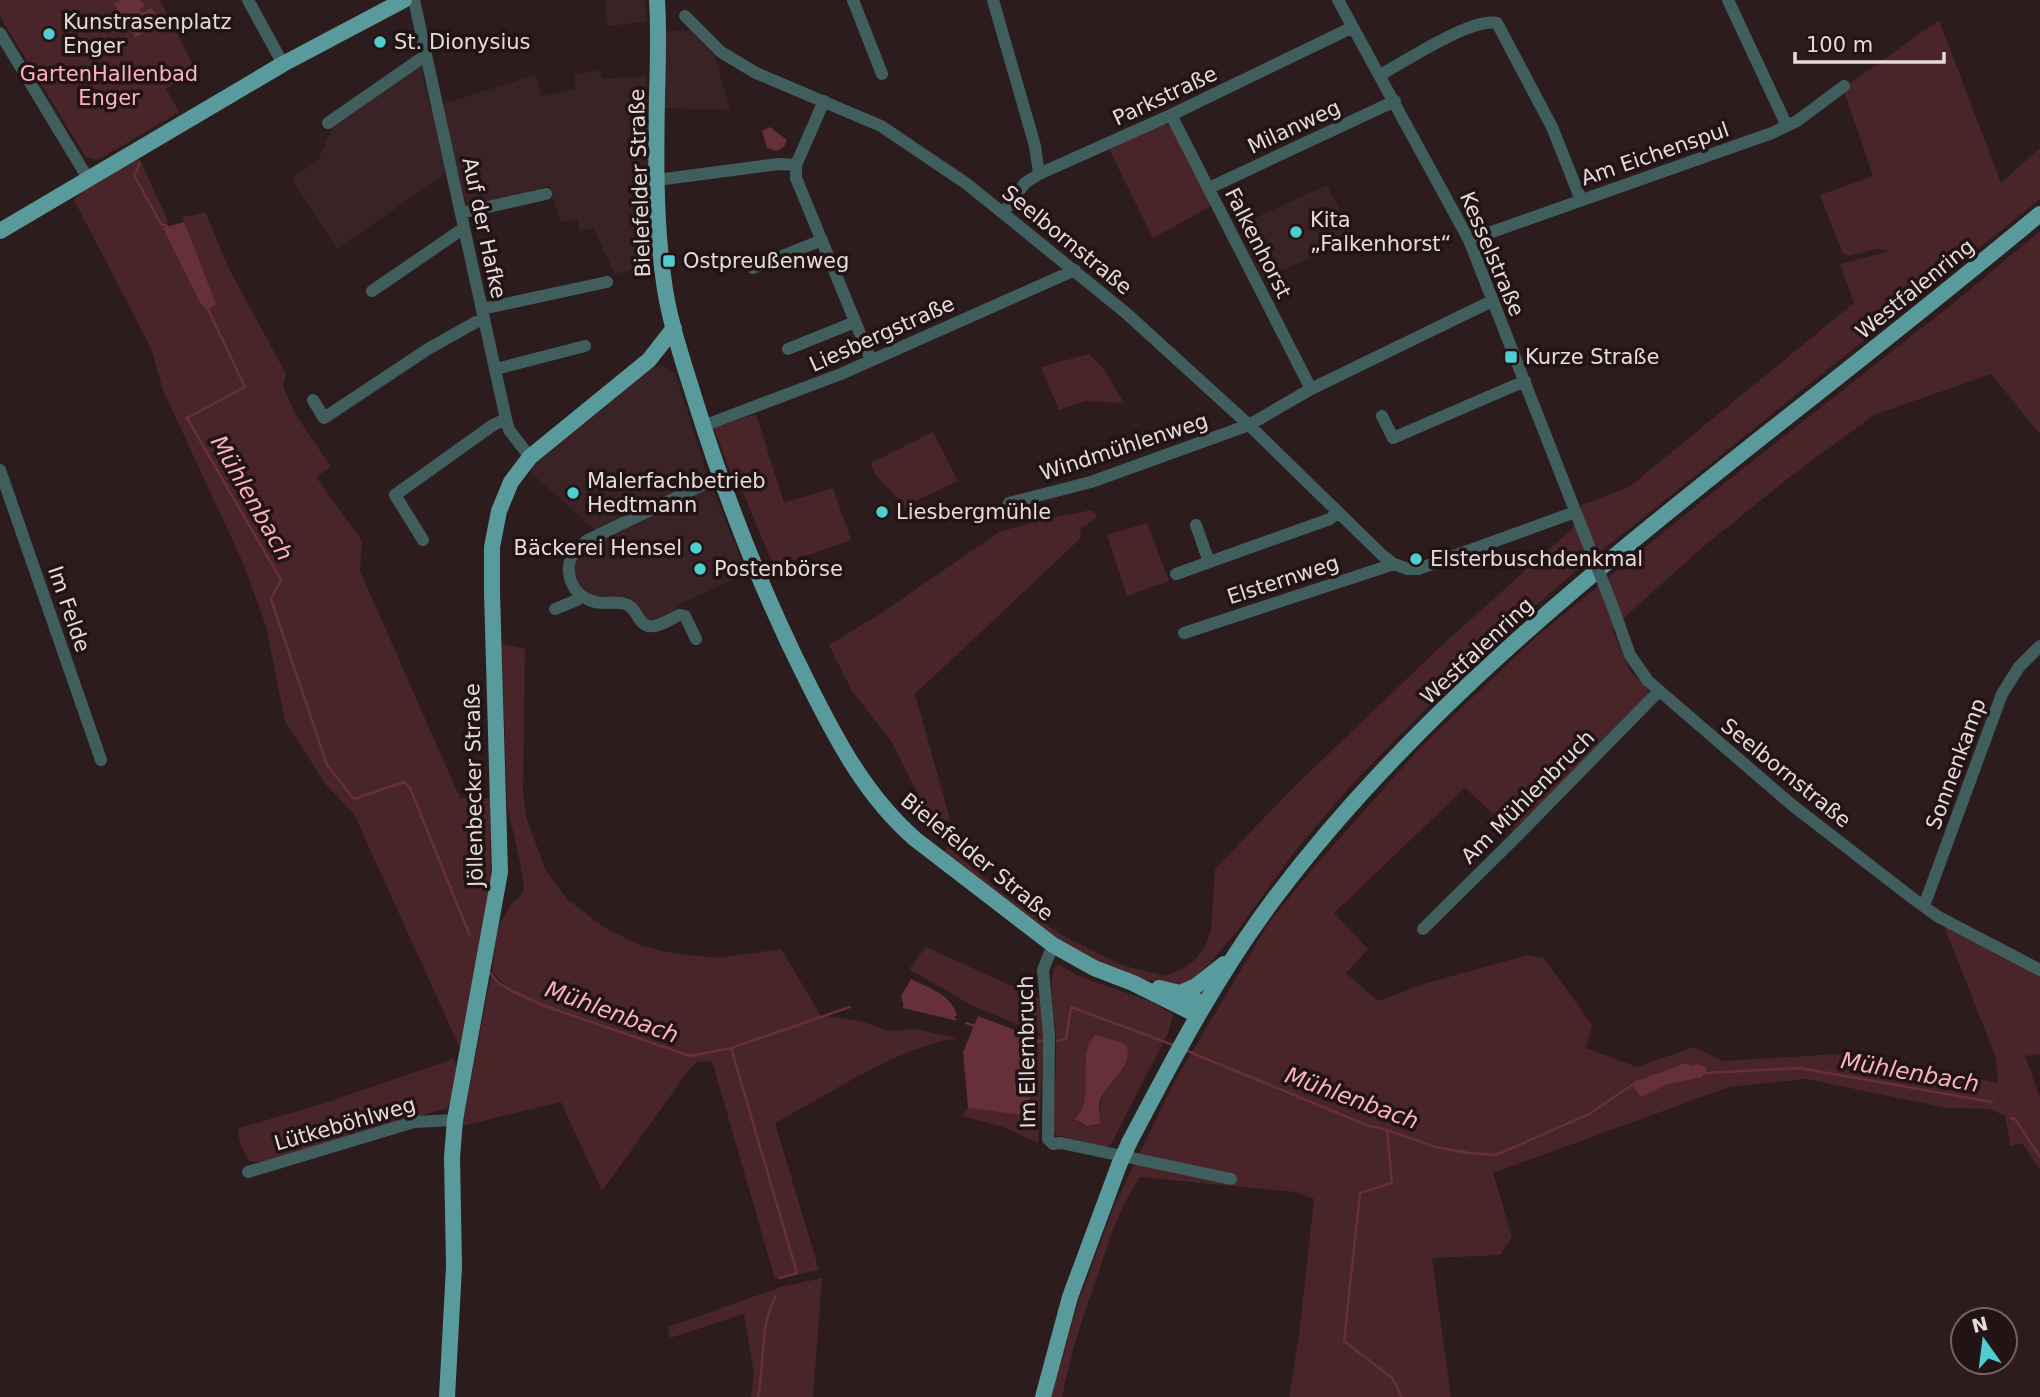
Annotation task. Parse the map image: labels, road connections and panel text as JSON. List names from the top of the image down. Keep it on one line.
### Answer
{"streets":{"main road":["Bielefelder Straße","Westfalenring","Jöllenbecker Straße"],"street":["Parkstraße","Milanweg","Am Eichenspul","Auf der Hafke","Seelbornstraße","Falkenhorst","Kesselstraße","Liesbergstraße","Windmühlenweg","Elsternweg","Im Felde","Sonnenkamp","Am Mühlenbruch","Im Ellernbruch","Lütkeböhlweg"]},"crossings":[["Parkstraße","Seelbornstraße"],["Parkstraße","Falkenhorst"],["Parkstraße","Kesselstraße"],["Milanweg","Falkenhorst"],["Milanweg","Kesselstraße"],["Am Eichenspul","Kesselstraße"],["Bielefelder Straße","Westfalenring"],["Bielefelder Straße","Liesbergstraße"],["Bielefelder Straße","Jöllenbecker Straße"],["Bielefelder Straße","Im Ellernbruch"],["Auf der Hafke","Jöllenbecker Straße"],["Seelbornstraße","Kesselstraße"],["Seelbornstraße","Liesbergstraße"],["Seelbornstraße","Windmühlenweg"],["Seelbornstraße","Elsternweg"],["Seelbornstraße","Sonnenkamp"],["Seelbornstraße","Am Mühlenbruch"],["Jöllenbecker Straße","Lütkeböhlweg"]],"water":["Mühlenbach"],"parks":["GartenHallenbad Enger"],"places":{"other":["Kunstrasenplatz Enger","St. Dionysius","Kita „Falkenhorst“","Malerfachbetrieb Hedtmann","Liesbergmühle","Bäckerei Hensel","Elsterbuschdenkmal","Postenbörse"],"transit":["Ostpreußenweg","Kurze Straße"]},"scale_bar":"100 m","north":"top"}
